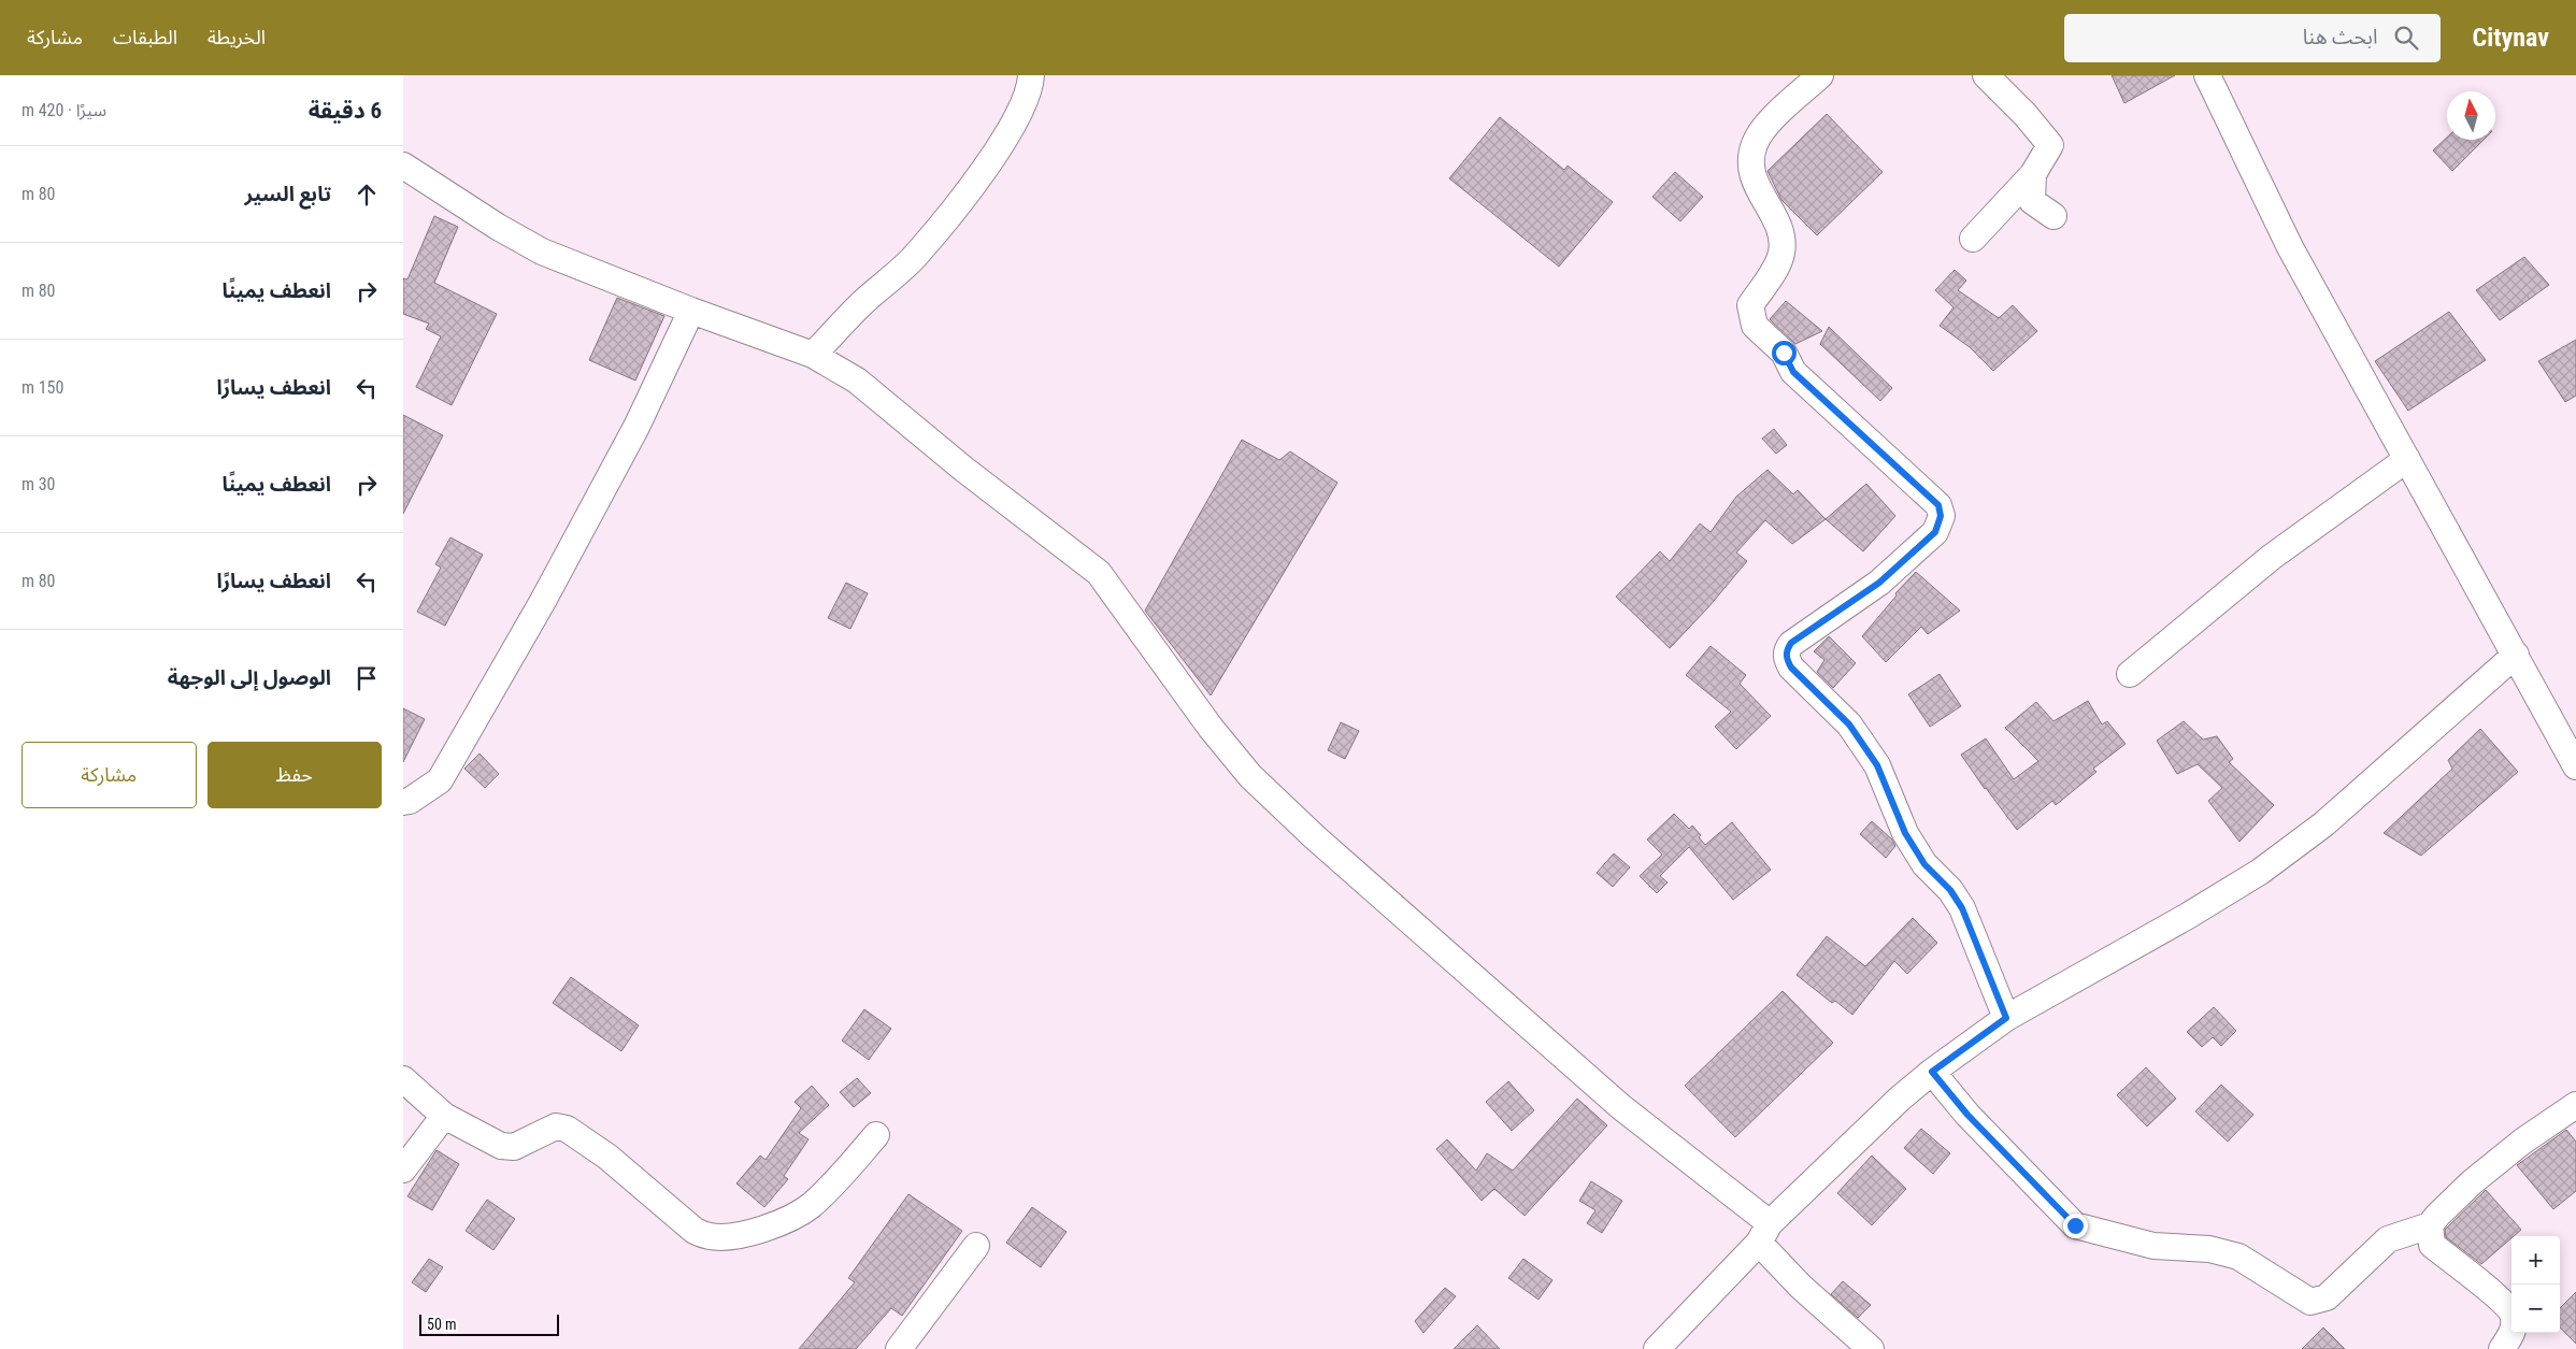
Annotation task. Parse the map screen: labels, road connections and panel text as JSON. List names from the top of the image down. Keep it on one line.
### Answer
{"scale_bar":"50 m","north":"top","page":{"header":"Citynav","search":"ابحث هنا","nav":["الخريطة","الطبقات","مشاركة"],"heading":["6 دقيقة","سيرًا · 420 m"],"list":[["تابع السير","80 m"],["انعطف يمينًا","80 m"],["انعطف يسارًا","150 m"],["انعطف يمينًا","30 m"],["انعطف يسارًا","80 m"],"الوصول إلى الوجهة"],"buttons":["حفظ","مشاركة"],"map_buttons":["+","−"],"scale":"50 m"}}
